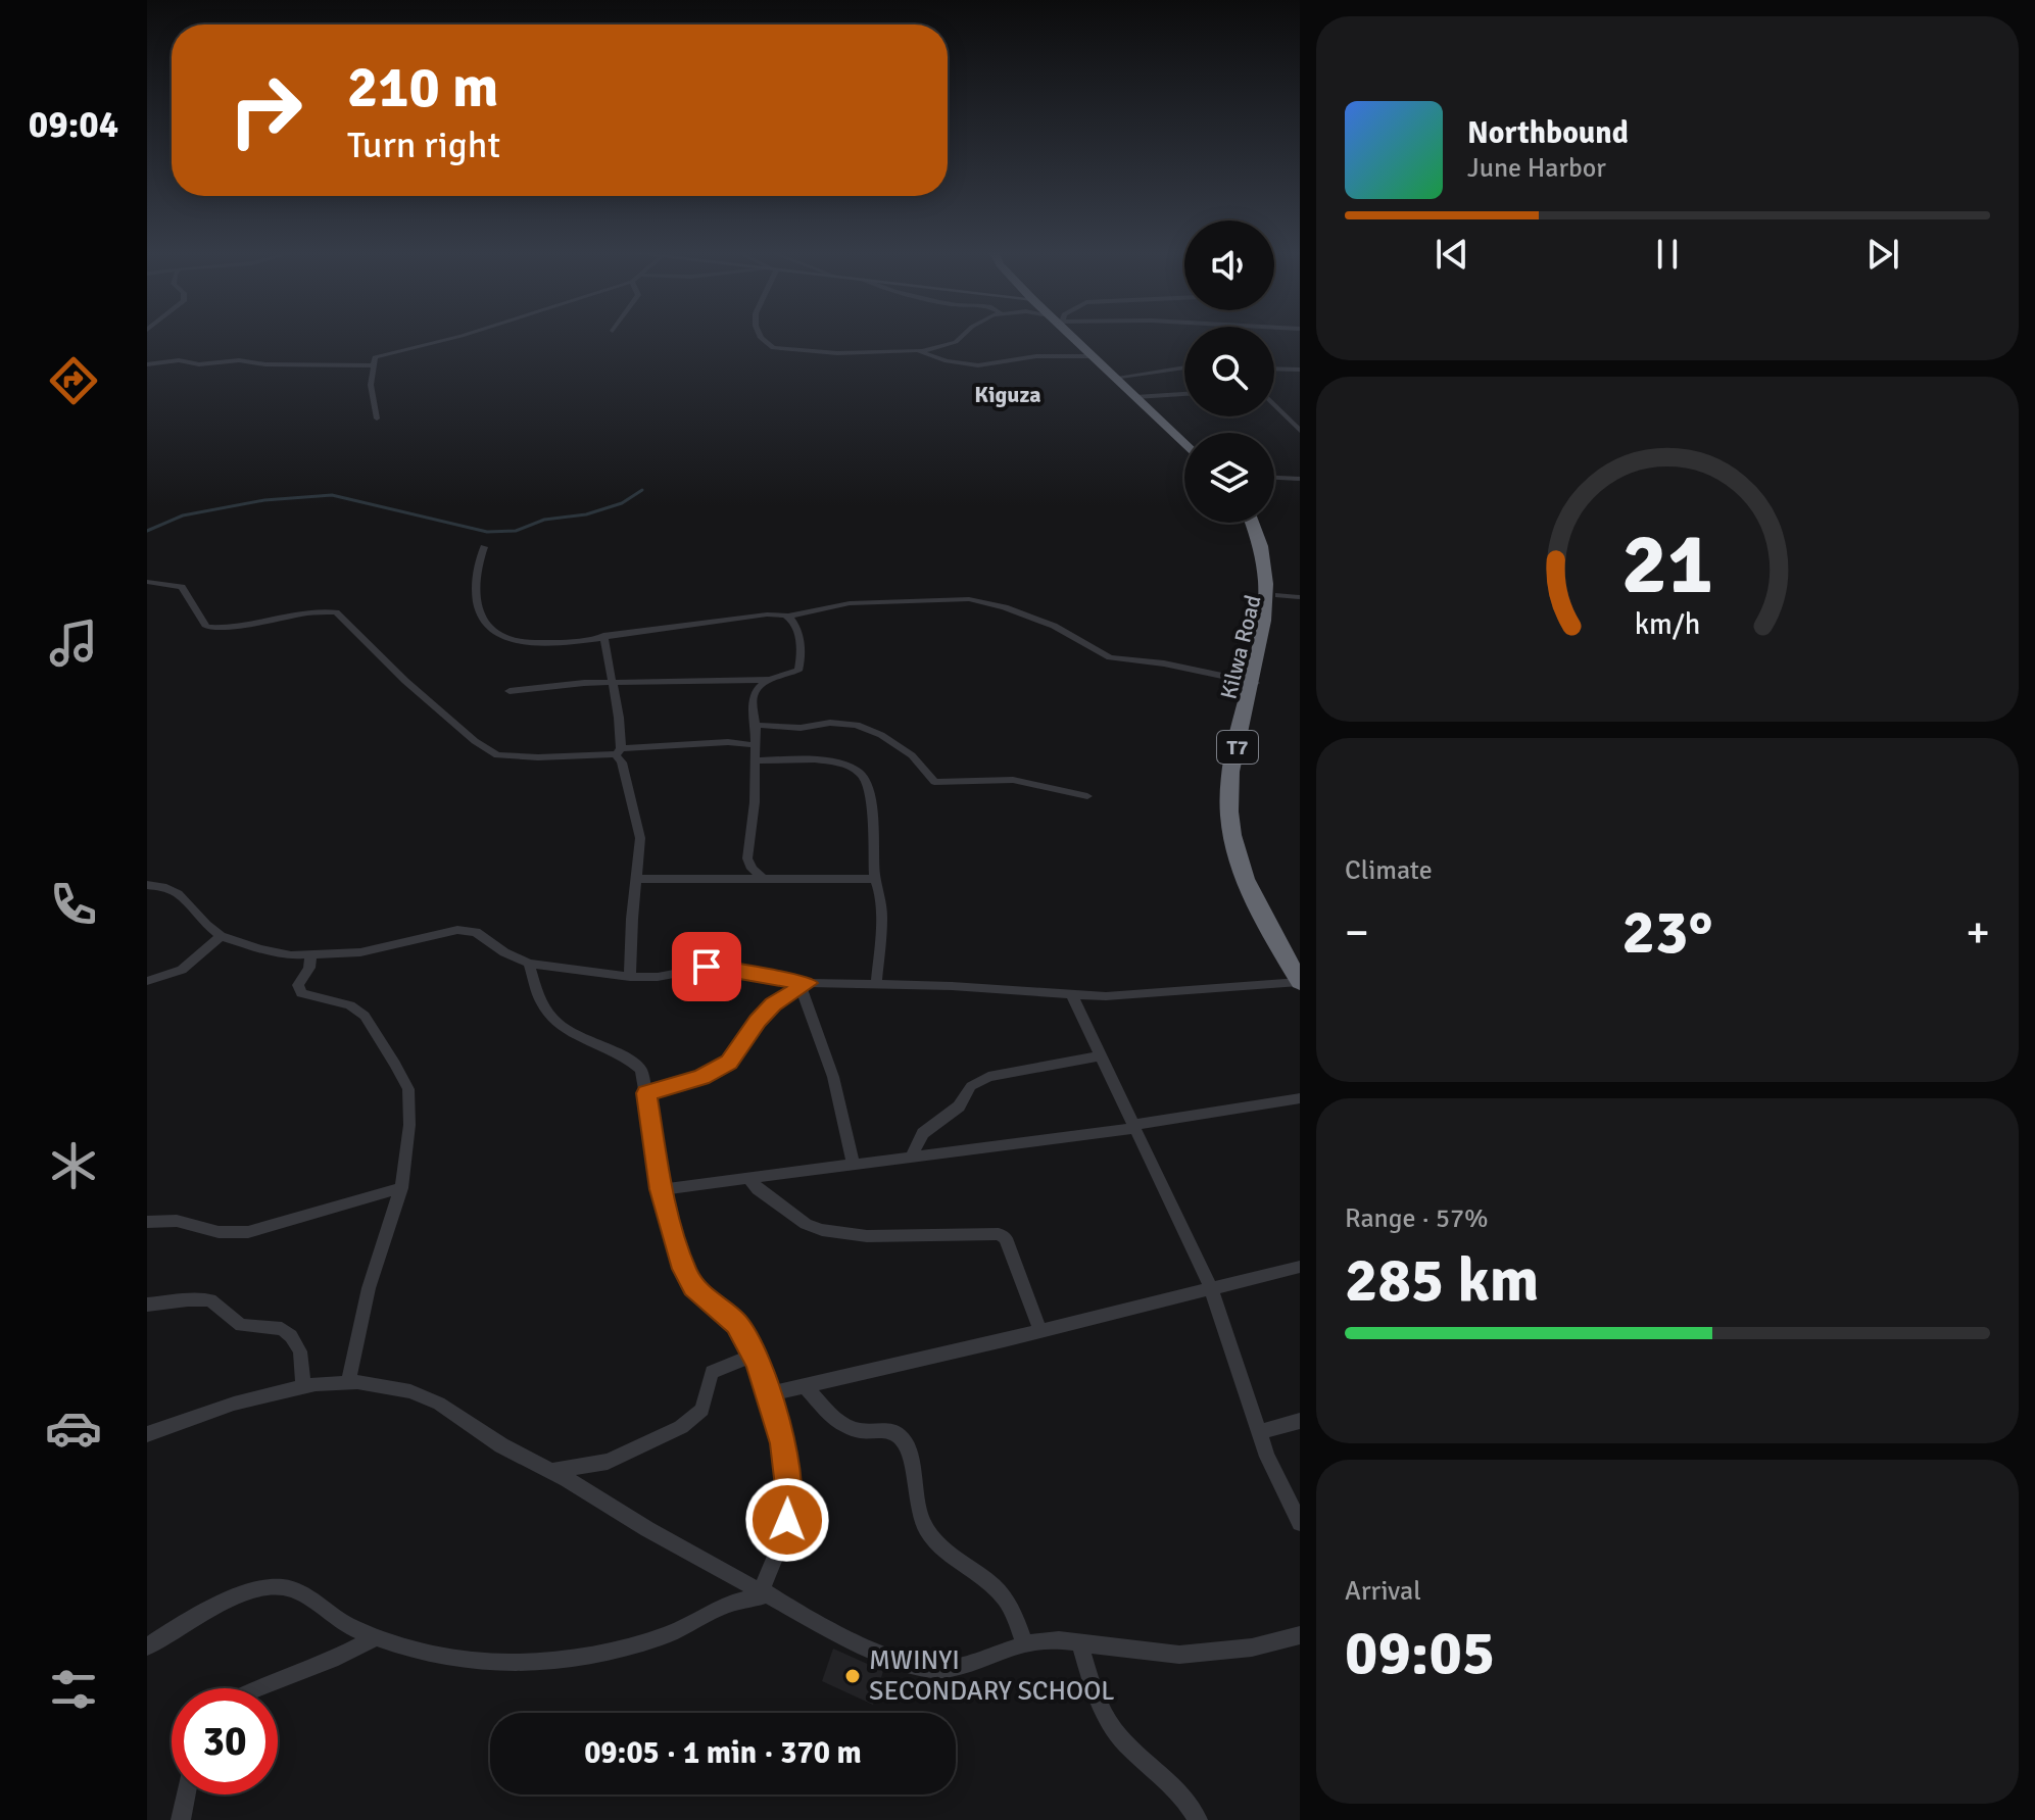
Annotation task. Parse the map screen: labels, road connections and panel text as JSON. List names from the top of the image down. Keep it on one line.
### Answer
{"streets":{"highway":["Kilwa Road","T7"]},"districts":["Kiguza"],"places":["MWINYI SECONDARY SCHOOL"],"page":{"tabs":"09:04","turn":["210 m","Turn right"],"song":["Northbound","June Harbor"],"tile":["Climate",["Range · 57%","285 km"],["Arrival","09:05"]],"heat":["−","23°","+"],"limit":"30","trip":"09:05 · 1 min · 370 m","gauge":["21","km/h"]}}
